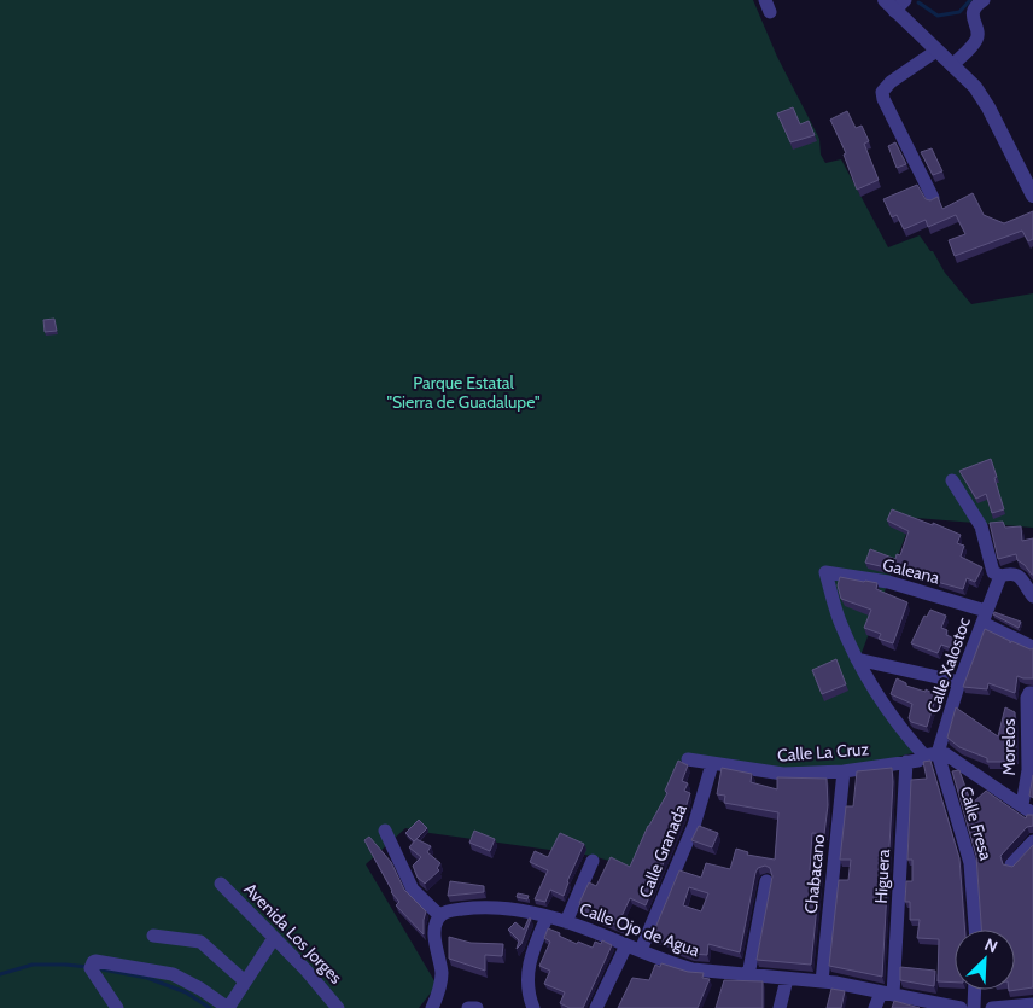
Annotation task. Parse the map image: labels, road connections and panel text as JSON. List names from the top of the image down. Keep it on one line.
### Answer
{"streets":{"street":["Galeana","Calle Xalostoc","Morelos","Calle La Cruz","Calle Fresa","Calle Granada","Chabacano","Higuera","Calle Ojo de Agua","Avenida Los Jorges"]},"crossings":[["Galeana","Calle Xalostoc"],["Calle Xalostoc","Calle Fresa"],["Calle La Cruz","Calle Granada"],["Calle La Cruz","Chabacano"],["Calle La Cruz","Higuera"],["Calle Granada","Calle Ojo de Agua"],["Chabacano","Calle Ojo de Agua"],["Higuera","Calle Ojo de Agua"]],"parks":["Parque Estatal \"Sierra de Guadalupe\""],"north":"top right"}
